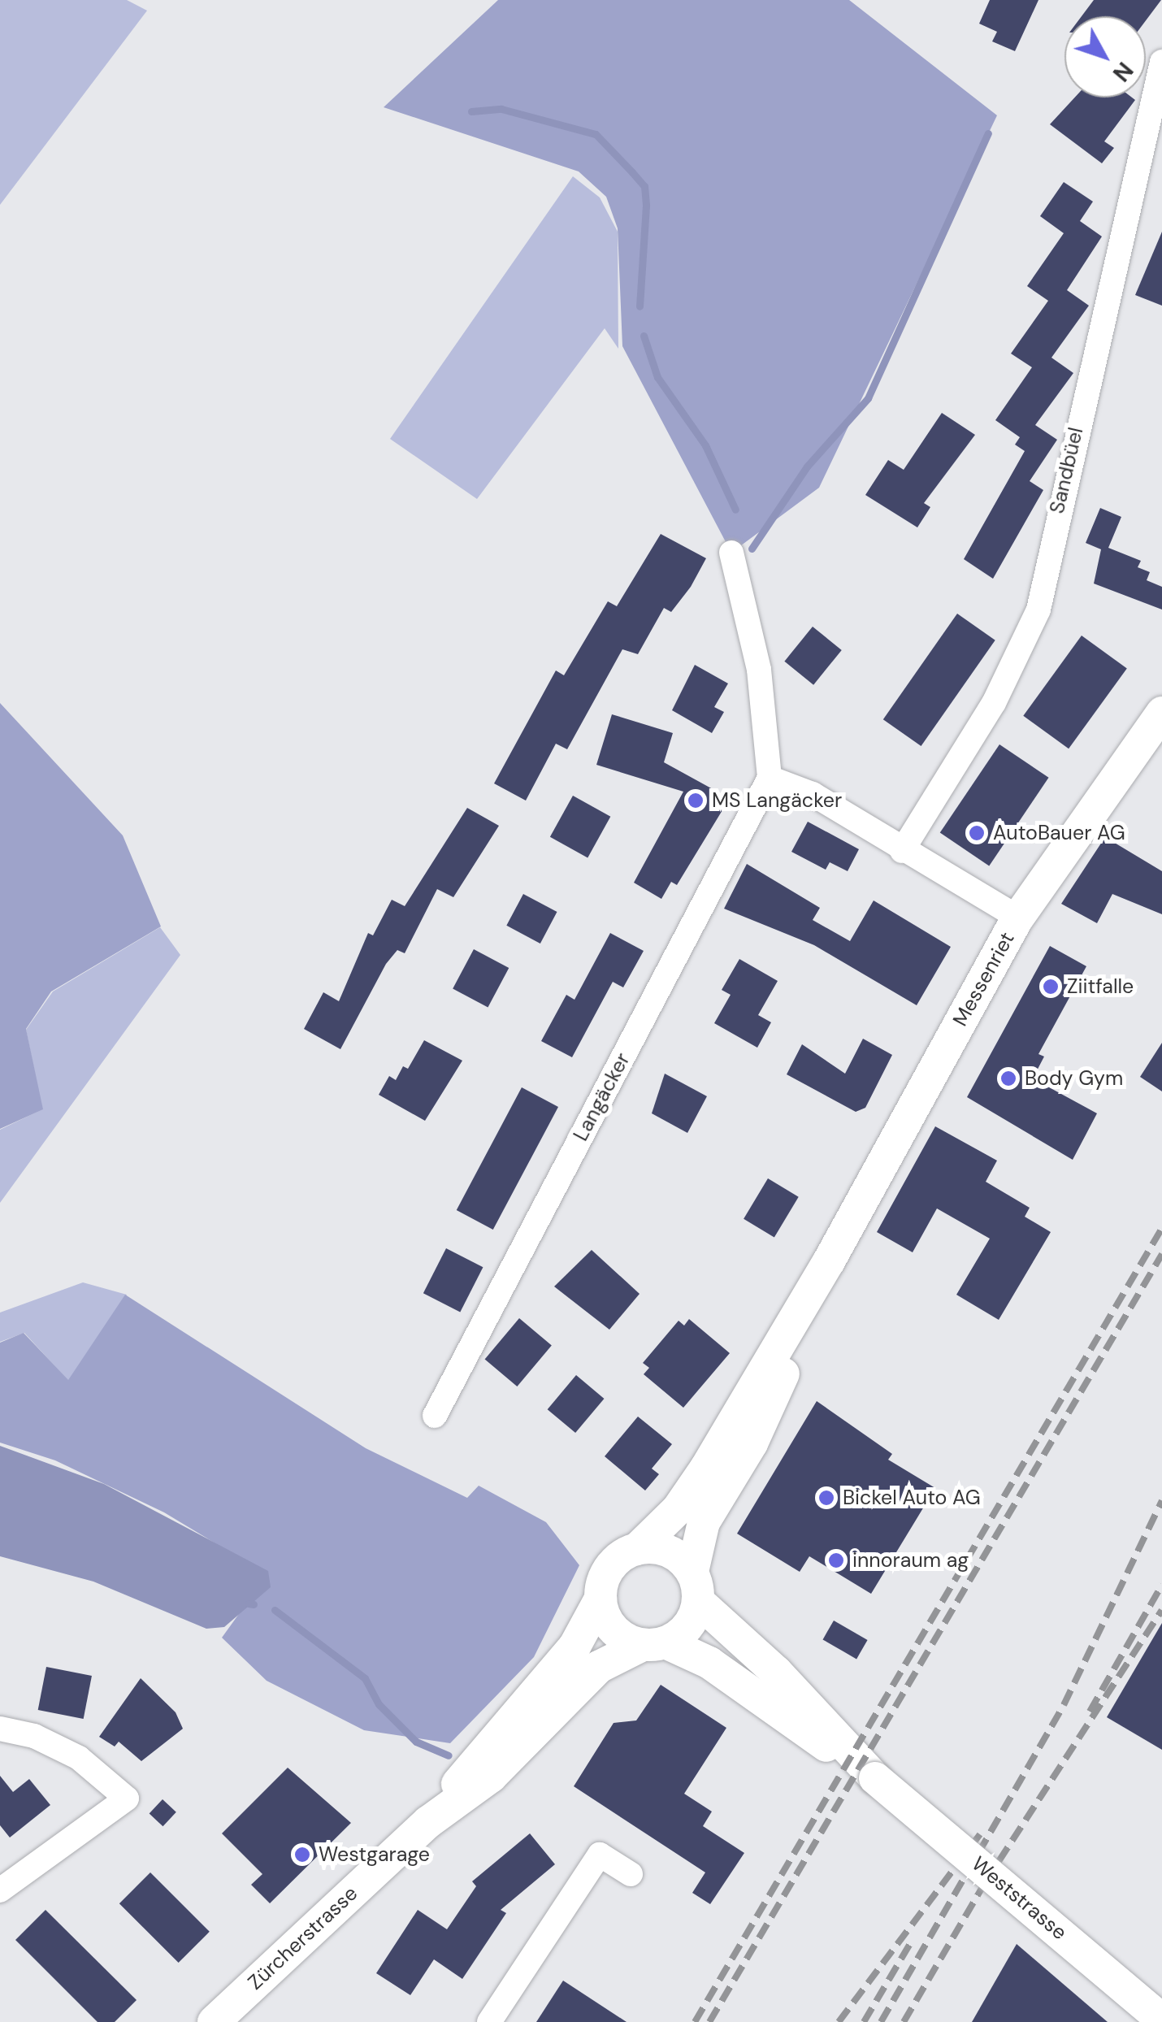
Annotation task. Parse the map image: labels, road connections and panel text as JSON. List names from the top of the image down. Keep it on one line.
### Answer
{"streets":{"main road":["Messenriet","Weststrasse","Zürcherstrasse"],"street":["Sandbüel","Langäcker"]},"crossings":[["Messenriet","Weststrasse"],["Messenriet","Zürcherstrasse"],["Weststrasse","Zürcherstrasse"]],"places":["MS Langäcker","AutoBauer AG","Ziitfalle","Body Gym","Bickel Auto AG","innoraum ag","Westgarage"],"north":"bottom right"}
